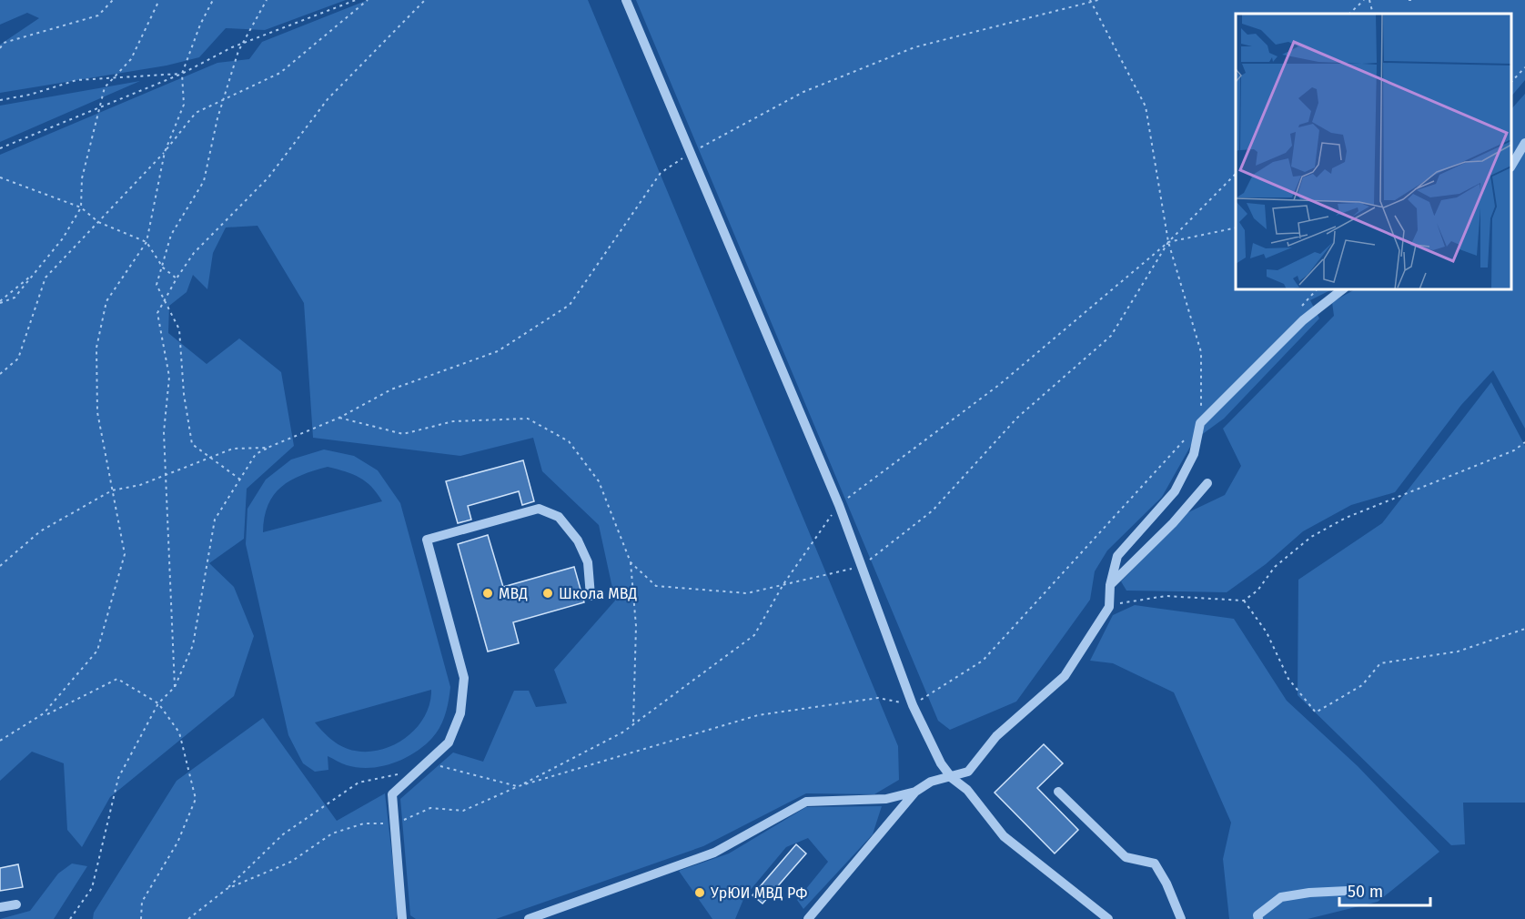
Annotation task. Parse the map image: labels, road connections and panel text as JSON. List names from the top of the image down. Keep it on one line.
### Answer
{"places":["МВД","Школа МВД","УрЮИ МВД РФ"],"scale_bar":"50 m"}
